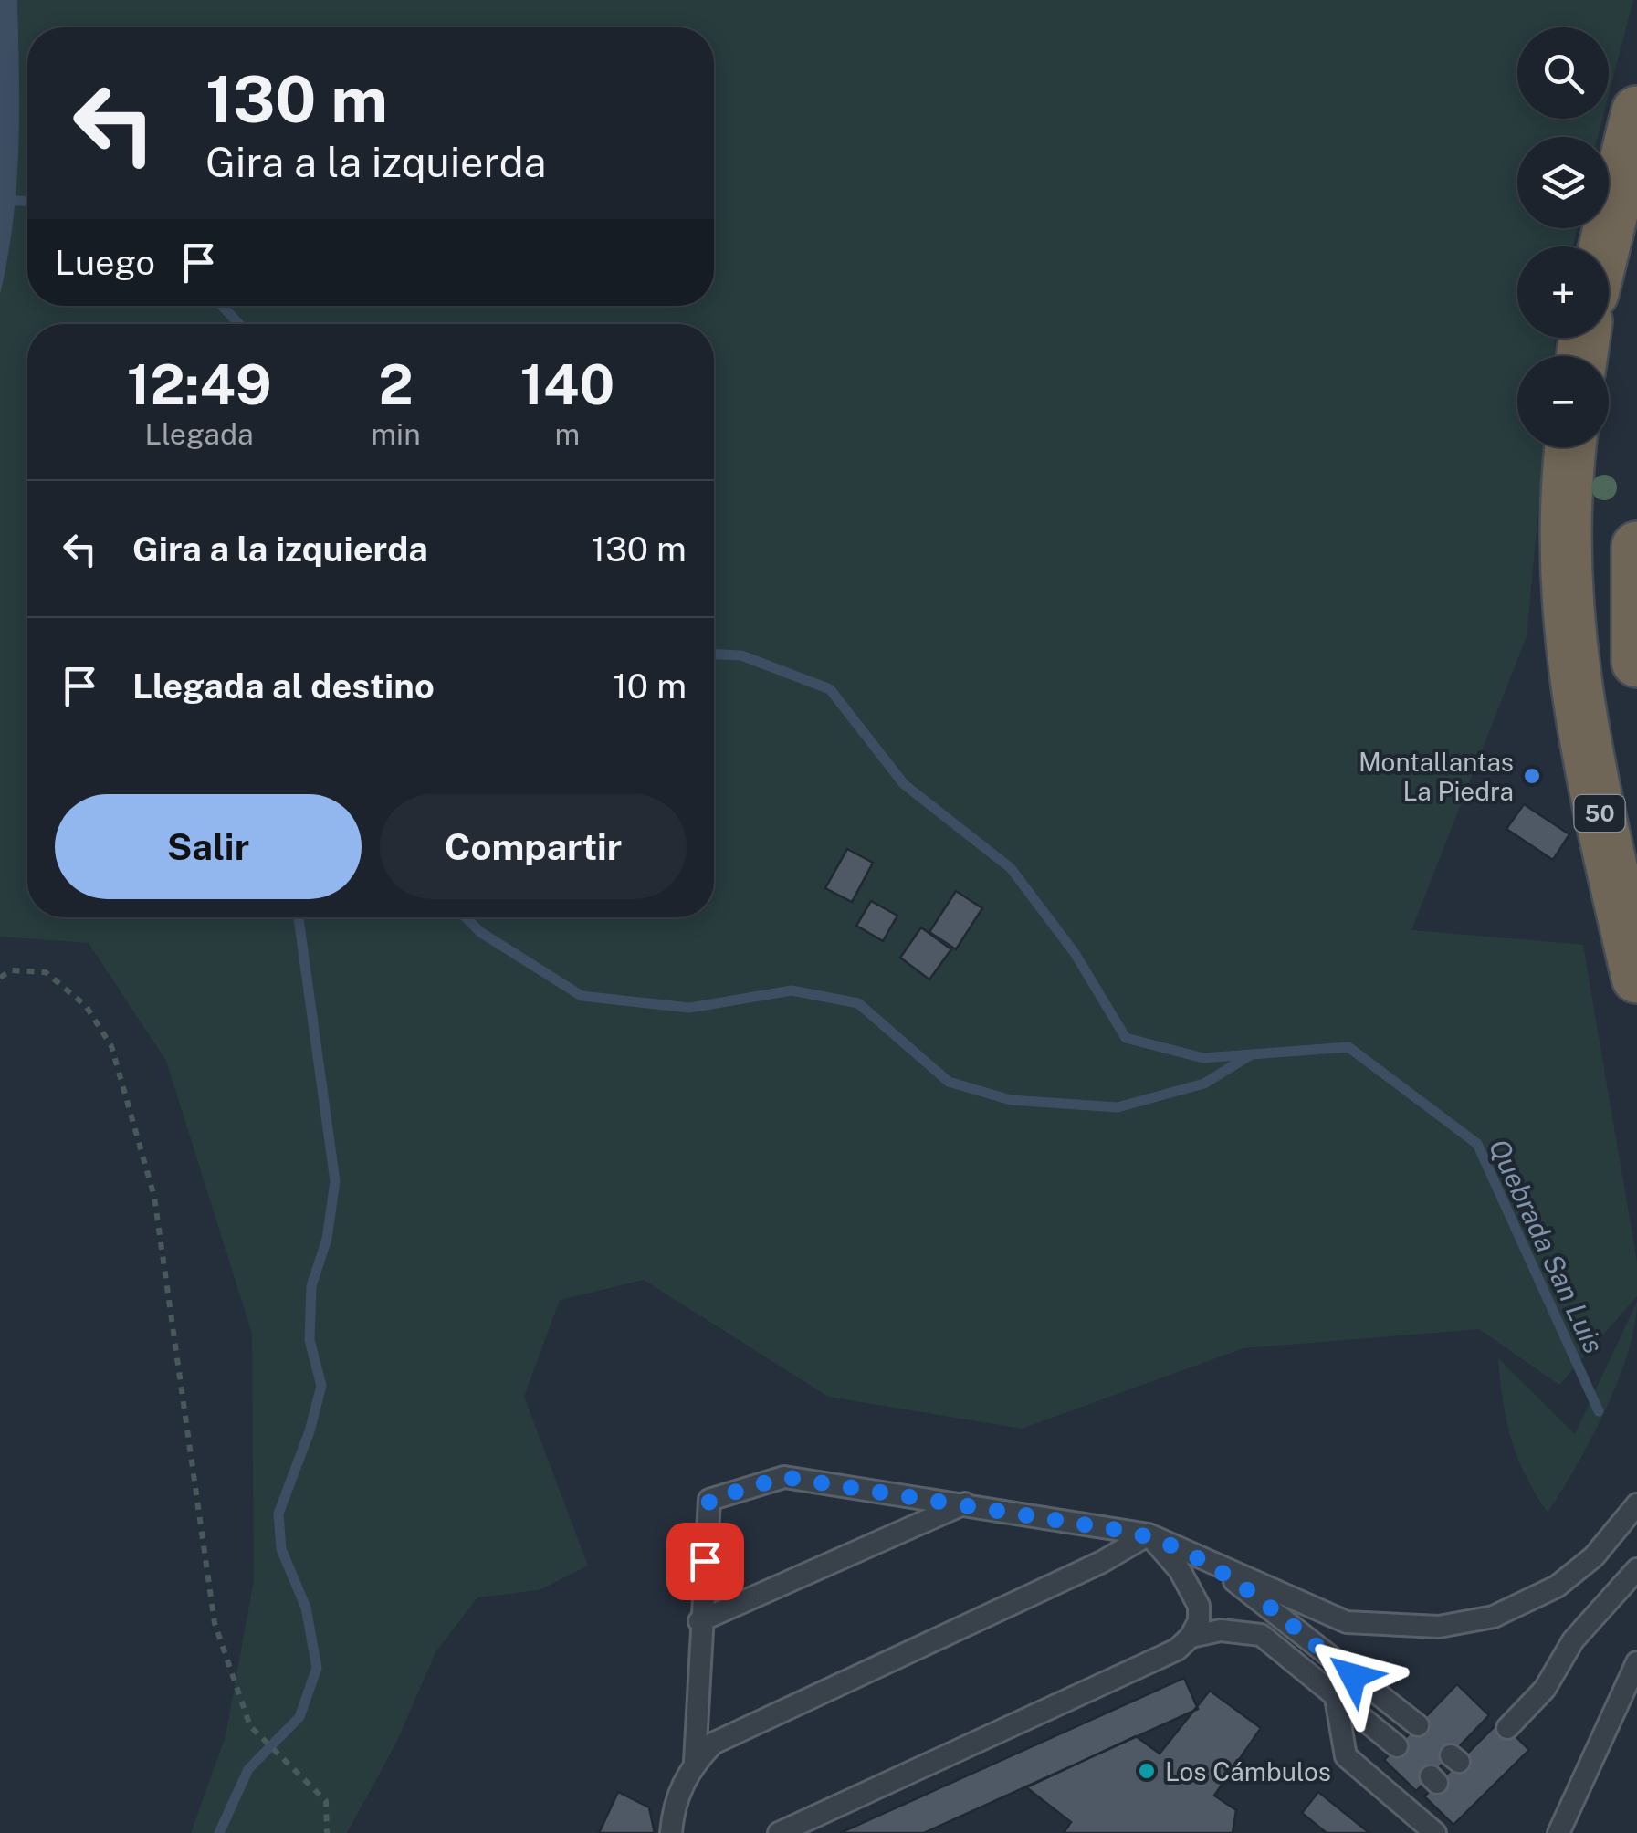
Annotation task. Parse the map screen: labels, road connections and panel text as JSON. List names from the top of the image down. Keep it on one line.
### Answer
{"streets":{"highway":["50"]},"water":["Quebrada San Luis"],"places":["Montallantas La Piedra","Los Cámbulos"],"page":{"map_buttons":["+","−"],"turn":["130 m","Gira a la izquierda"],"then":"Luego","eta":["12:49","Llegada","2","min","140","m"],"list":[{"name":"Gira a la izquierda","value":"130 m"},{"name":"Llegada al destino","value":"10 m"}],"buttons":["Salir","Compartir"]}}
